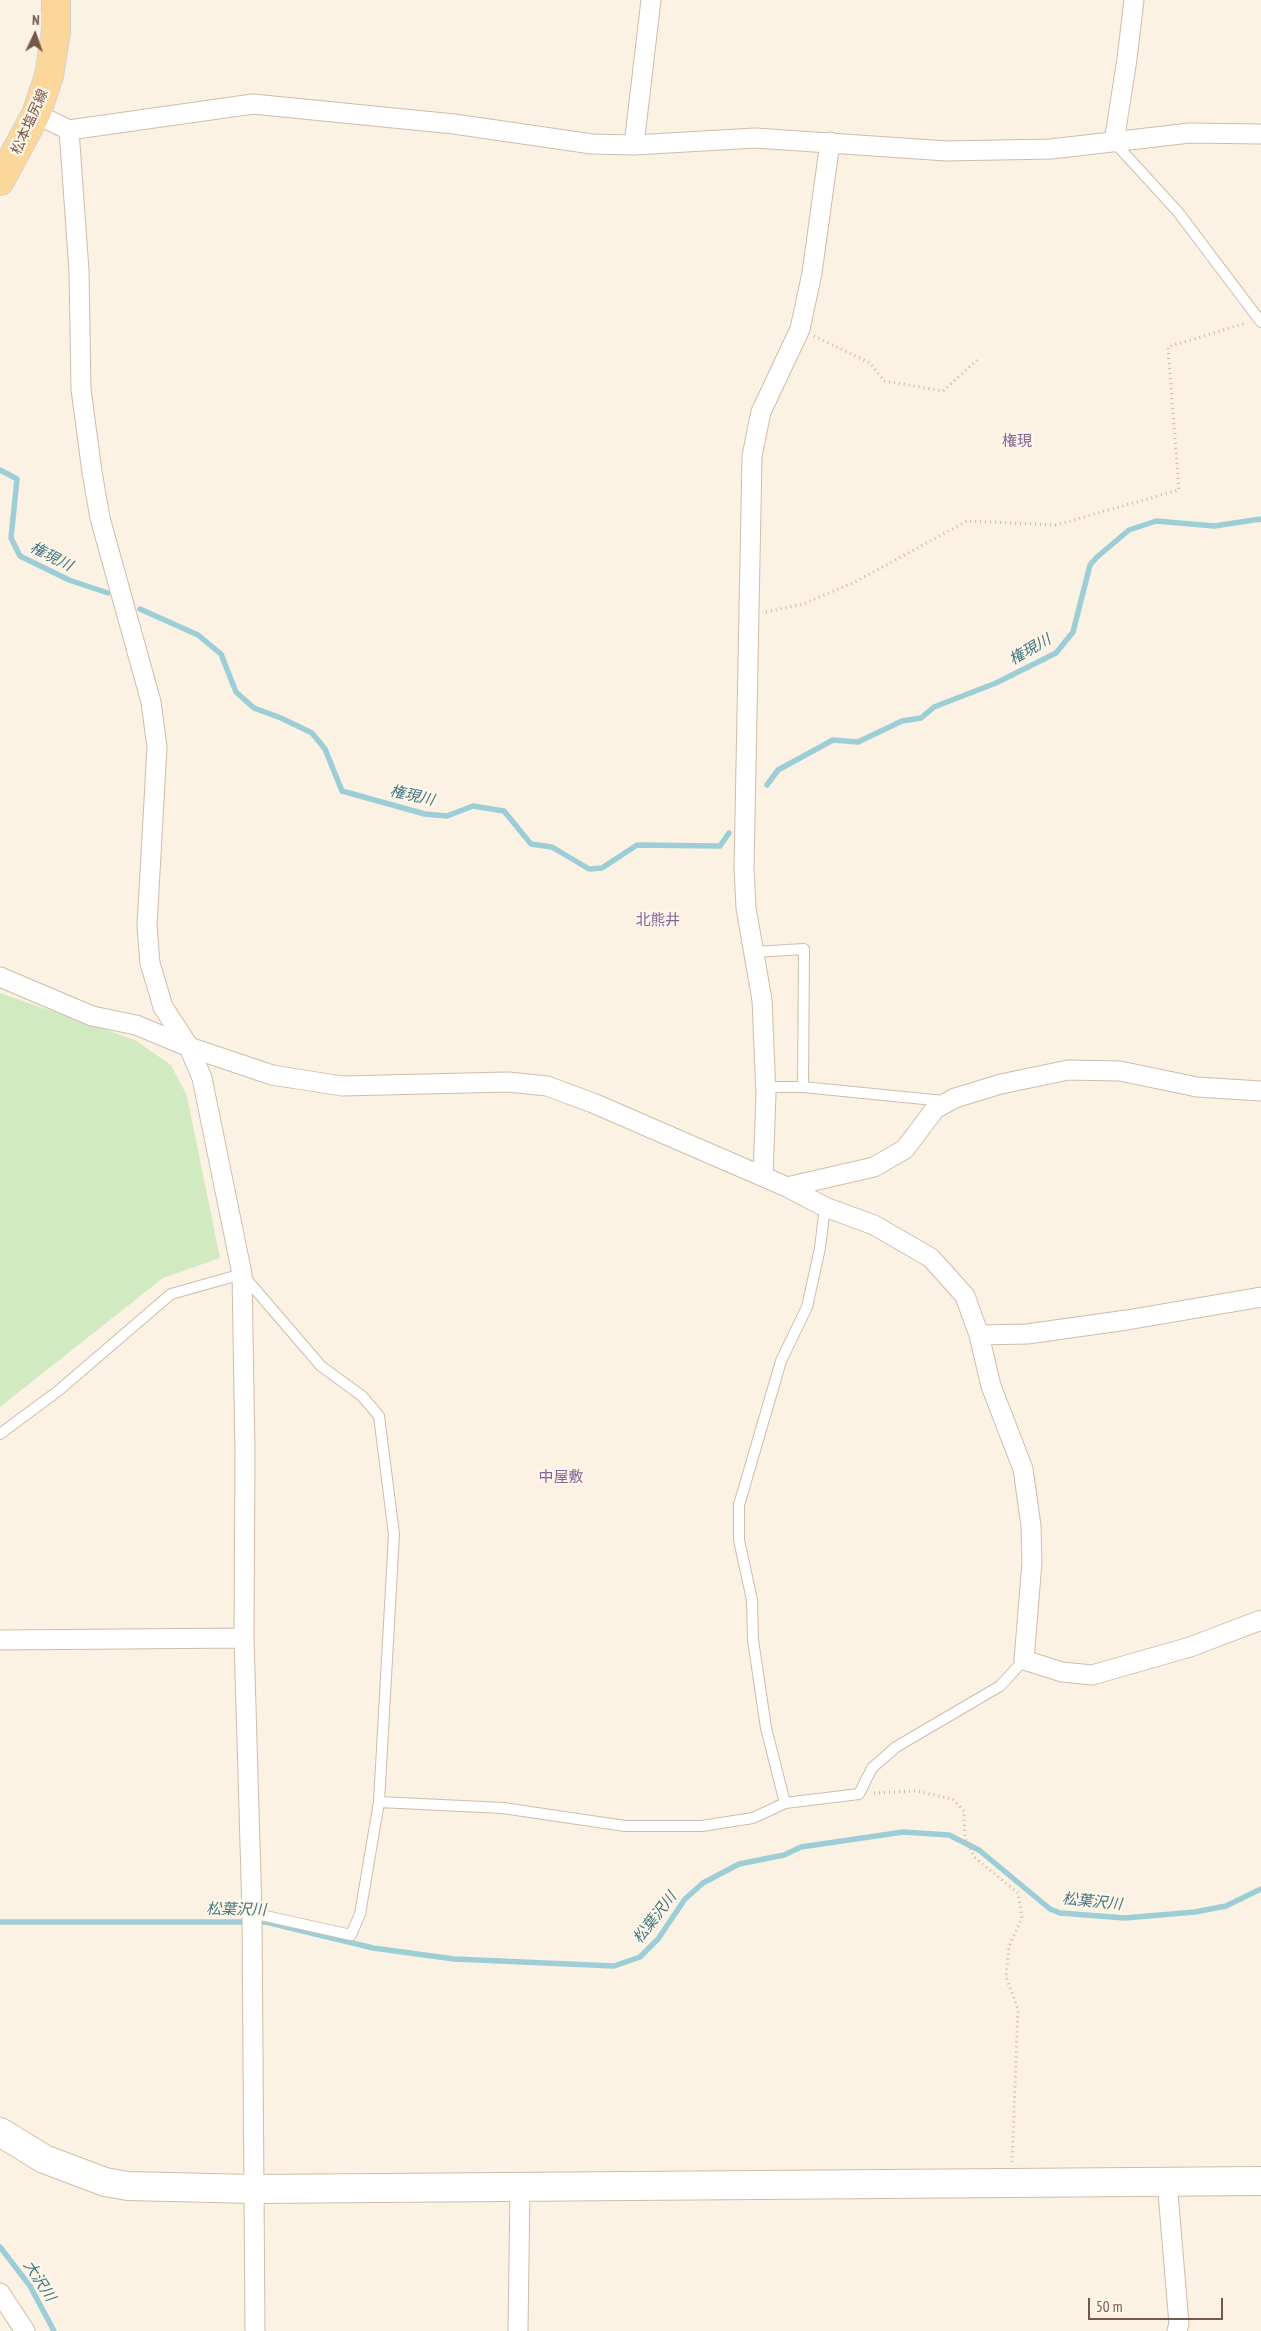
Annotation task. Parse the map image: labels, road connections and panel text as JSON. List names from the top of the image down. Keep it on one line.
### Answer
{"streets":{"main road":["松本塩尻線"]},"districts":["権現","北熊井","中屋敷"],"water":["権現川","松葉沢川","大沢川"],"scale_bar":"50 m","north":"top"}
